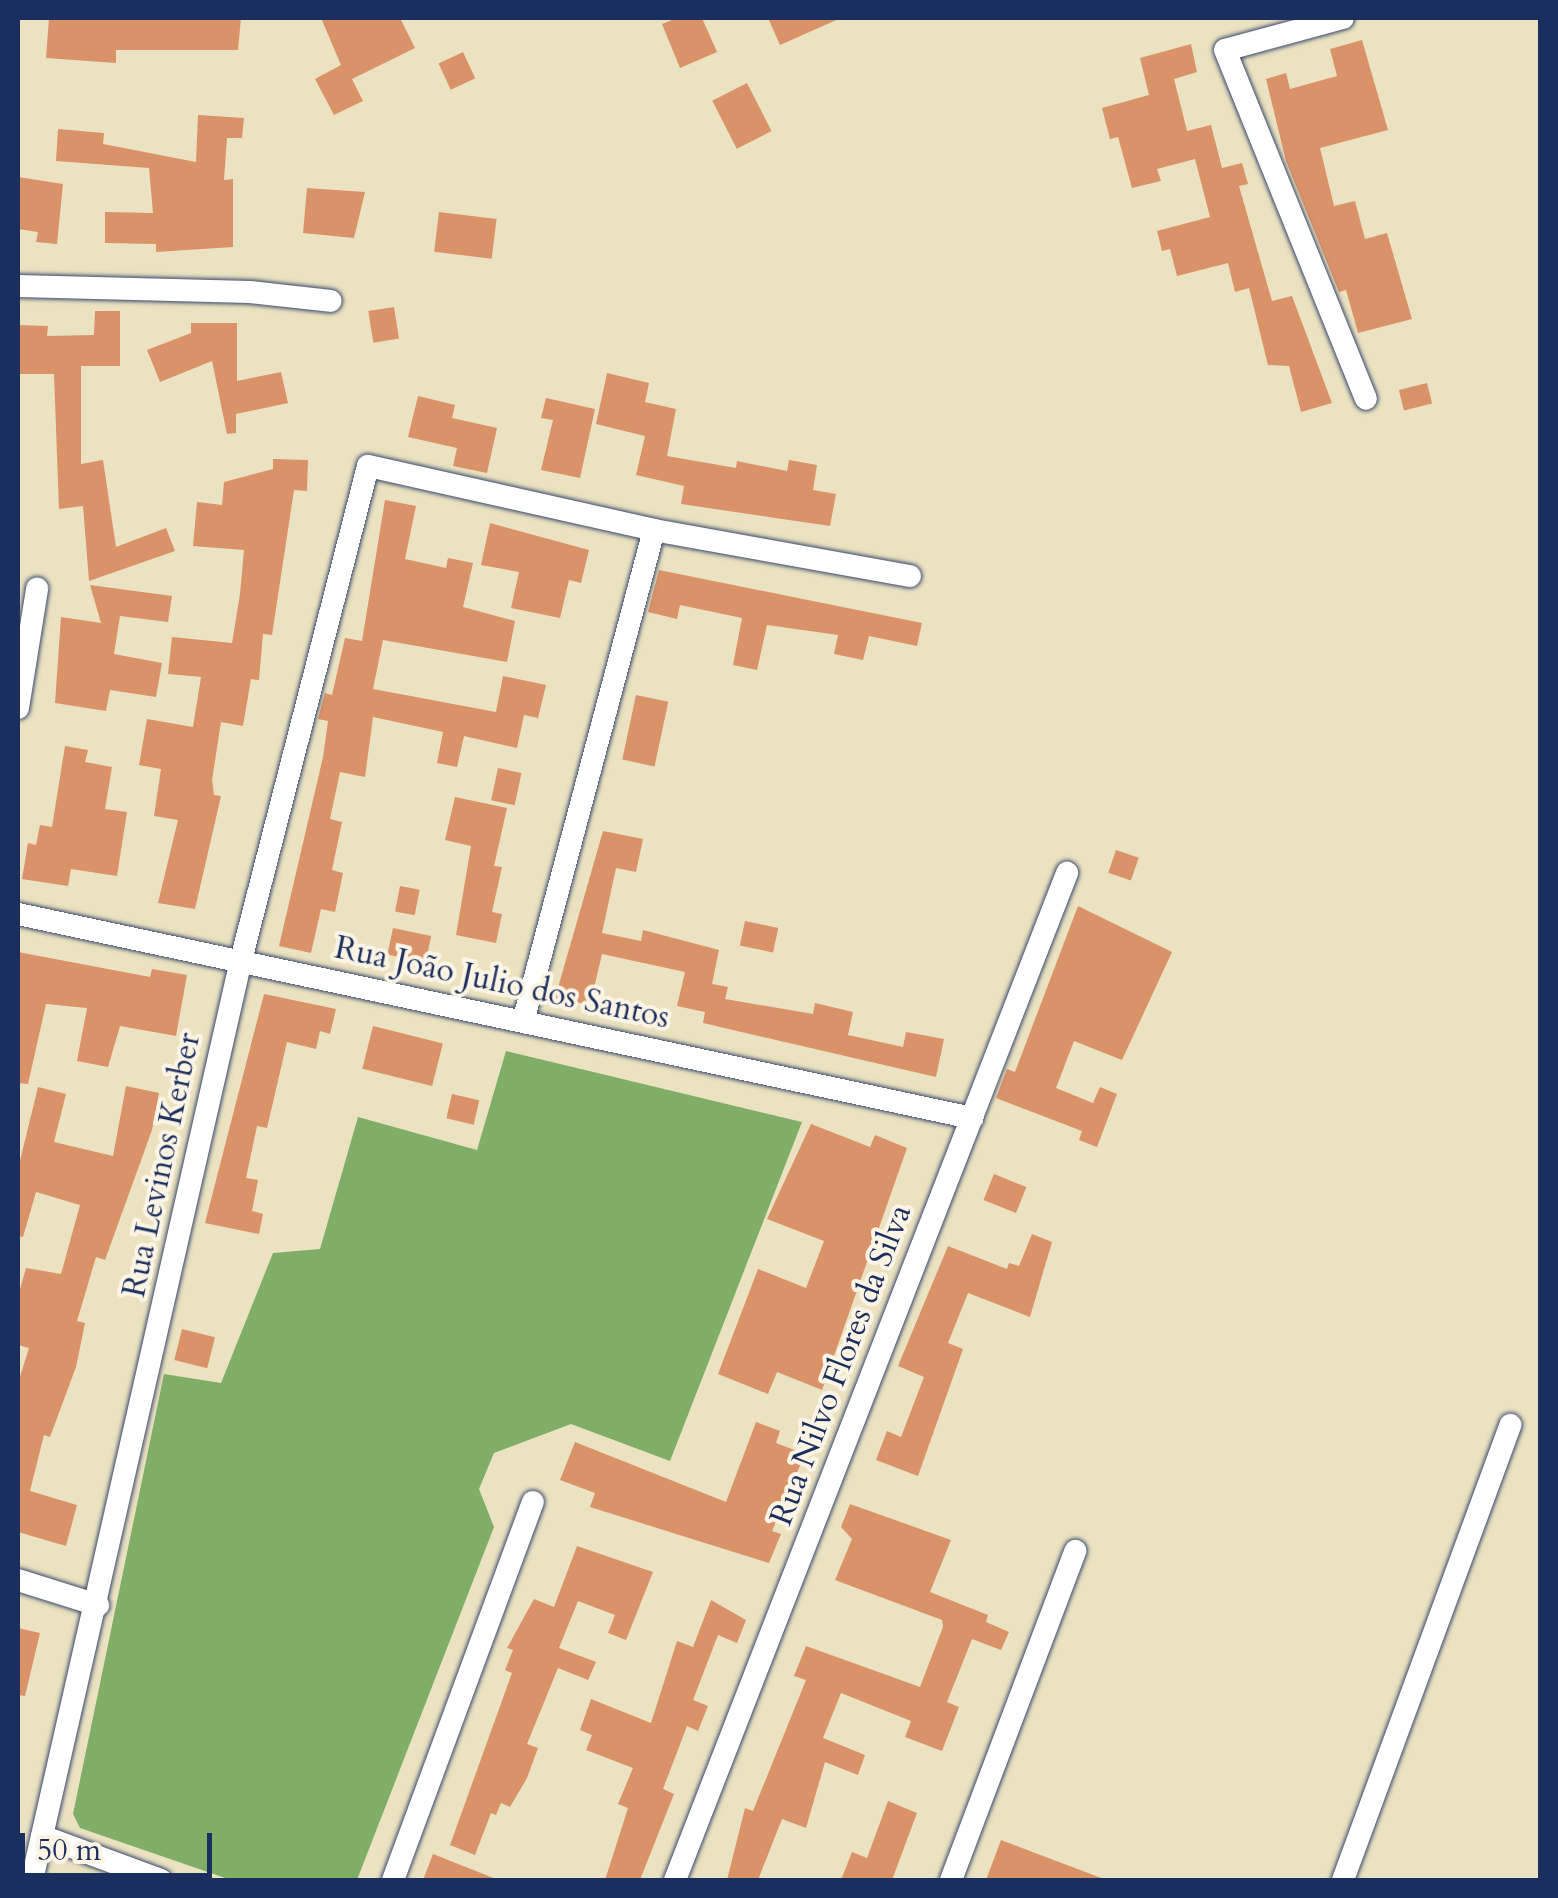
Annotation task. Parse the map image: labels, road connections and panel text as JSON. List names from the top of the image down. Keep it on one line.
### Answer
{"streets":{"street":["Rua João Julio dos Santos","Rua Levinos Kerber","Rua Nilvo Flores da Silva"]},"crossings":[["Rua João Julio dos Santos","Rua Levinos Kerber"],["Rua João Julio dos Santos","Rua Nilvo Flores da Silva"]],"scale_bar":"50 m"}
